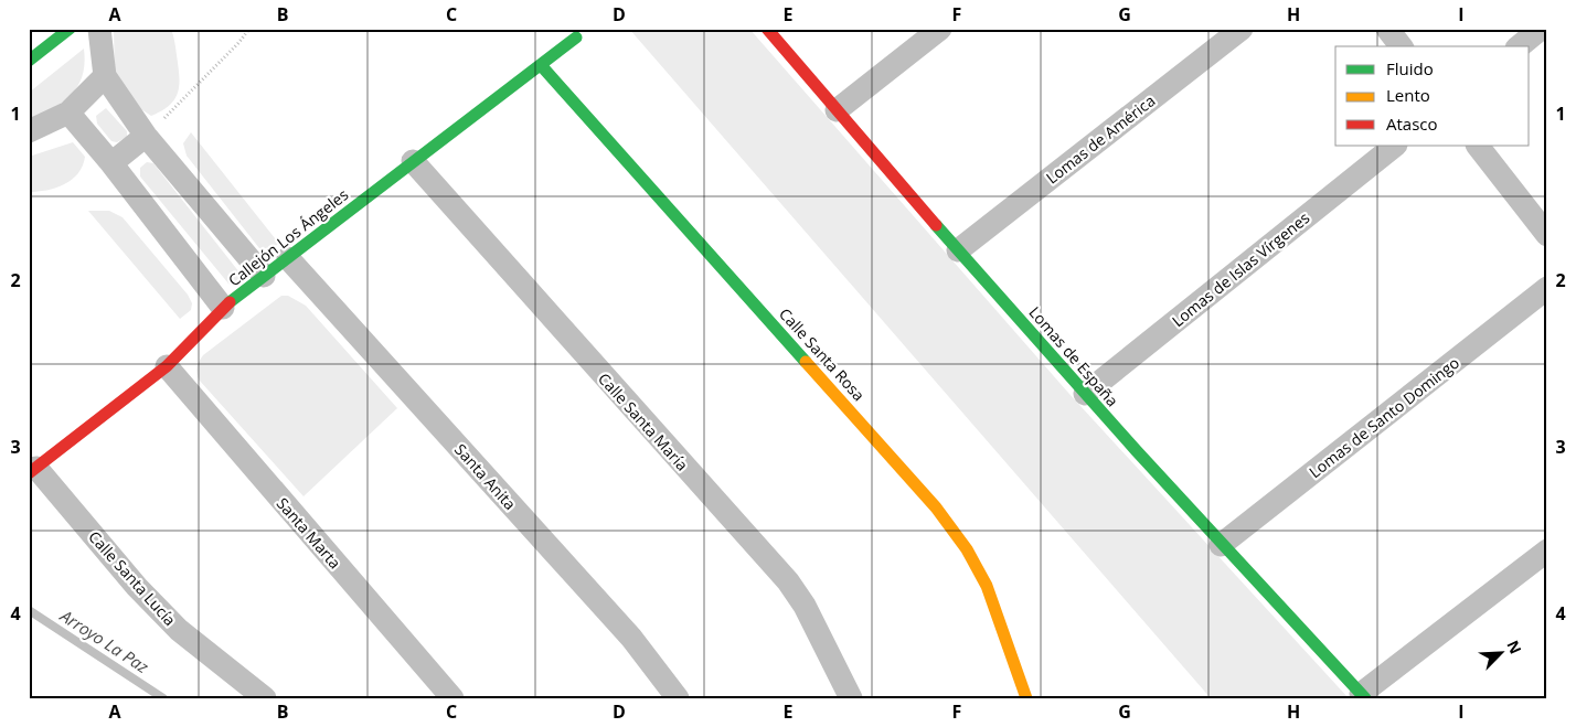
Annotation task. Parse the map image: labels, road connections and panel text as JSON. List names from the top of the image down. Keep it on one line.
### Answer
{"streets":{"street":["Lomas de América","Callejón Los Ángeles","Lomas de Islas Vírgenes","Calle Santa Rosa","Lomas de España","Lomas de Santo Domingo","Calle Santa María","Santa Anita","Santa Marta","Calle Santa Lucía"]},"crossings":[["Lomas de América","Lomas de España"],["Callejón Los Ángeles","Calle Santa Rosa"],["Callejón Los Ángeles","Calle Santa María"],["Callejón Los Ángeles","Santa Anita"],["Callejón Los Ángeles","Santa Marta"],["Callejón Los Ángeles","Calle Santa Lucía"],["Lomas de Islas Vírgenes","Lomas de España"],["Lomas de España","Lomas de Santo Domingo"]],"water":["Arroyo La Paz"],"legend":["Fluido","Lento","Atasco"],"north":"top right","grid":{"columns":["A","B","C","D","E","F","G","H","I"],"rows":["1","2","3","4"]}}
